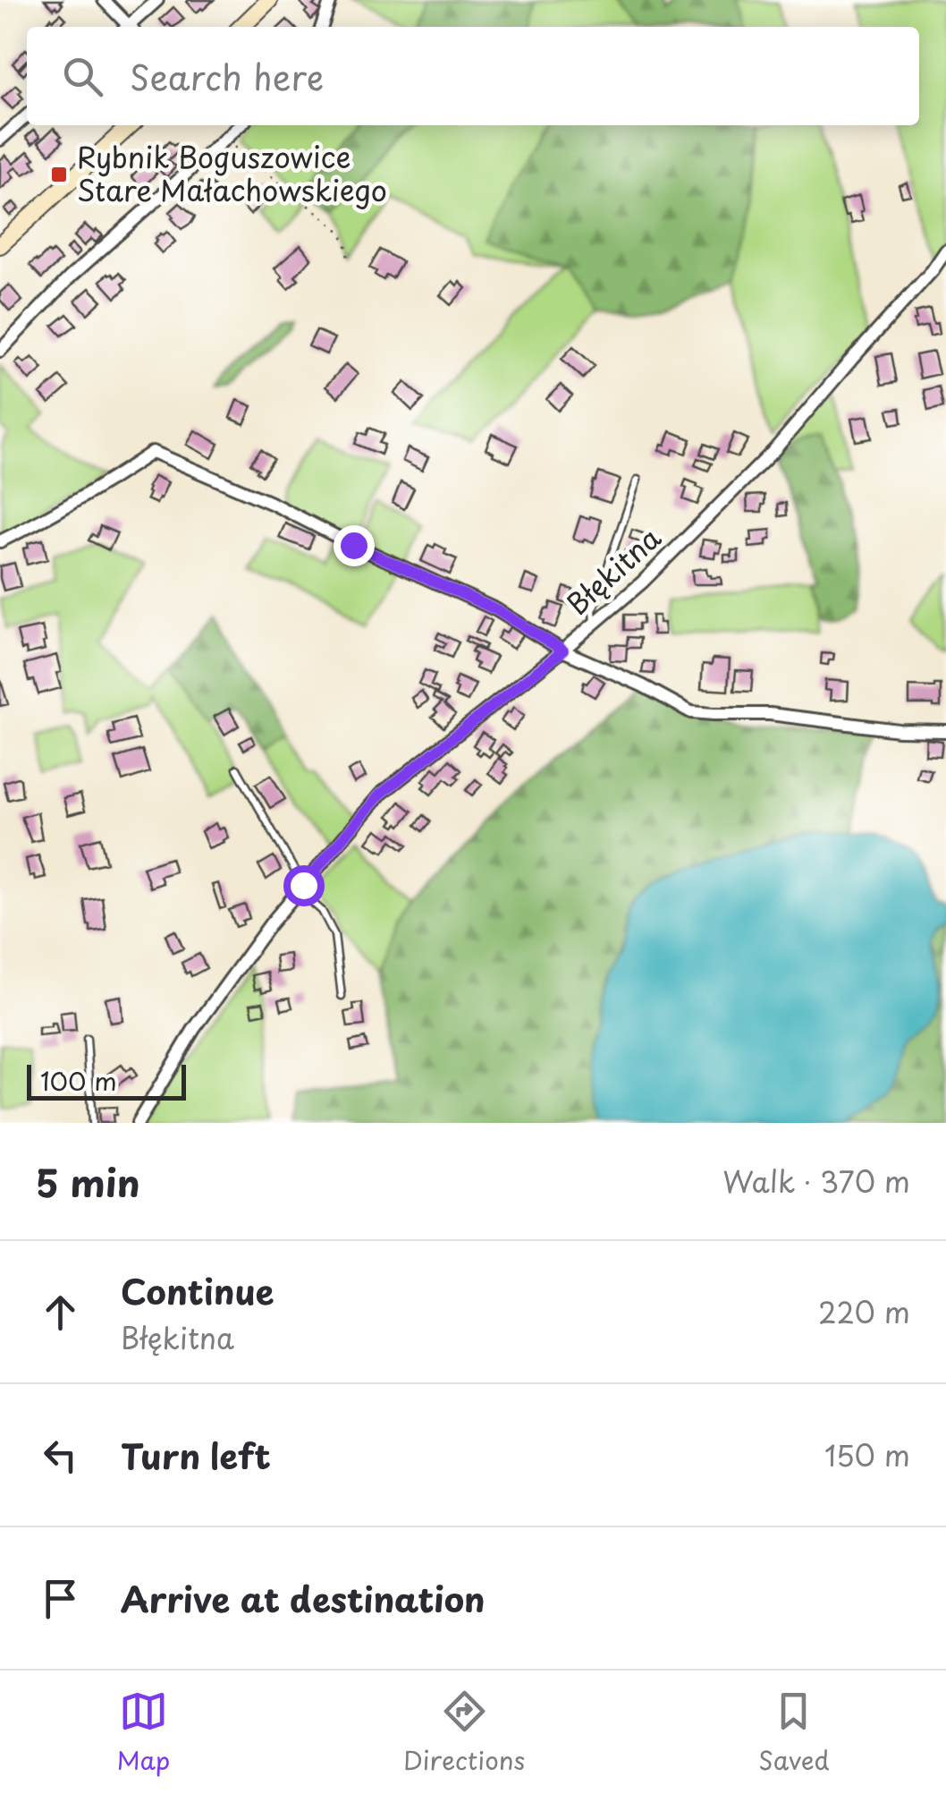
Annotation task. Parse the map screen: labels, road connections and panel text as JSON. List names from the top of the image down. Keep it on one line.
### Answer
{"streets":{"street":["Błękitna"]},"places":{"transit":["Rybnik Boguszowice Stare Małachowskiego"]},"scale_bar":"100 m","page":{"search":"Search here","scale":"100 m","heading":["5 min","Walk · 370 m"],"list":[["Continue","Błękitna","220 m"],["Turn left","150 m"],"Arrive at destination"],"nav":["Map","Directions","Saved"]}}
